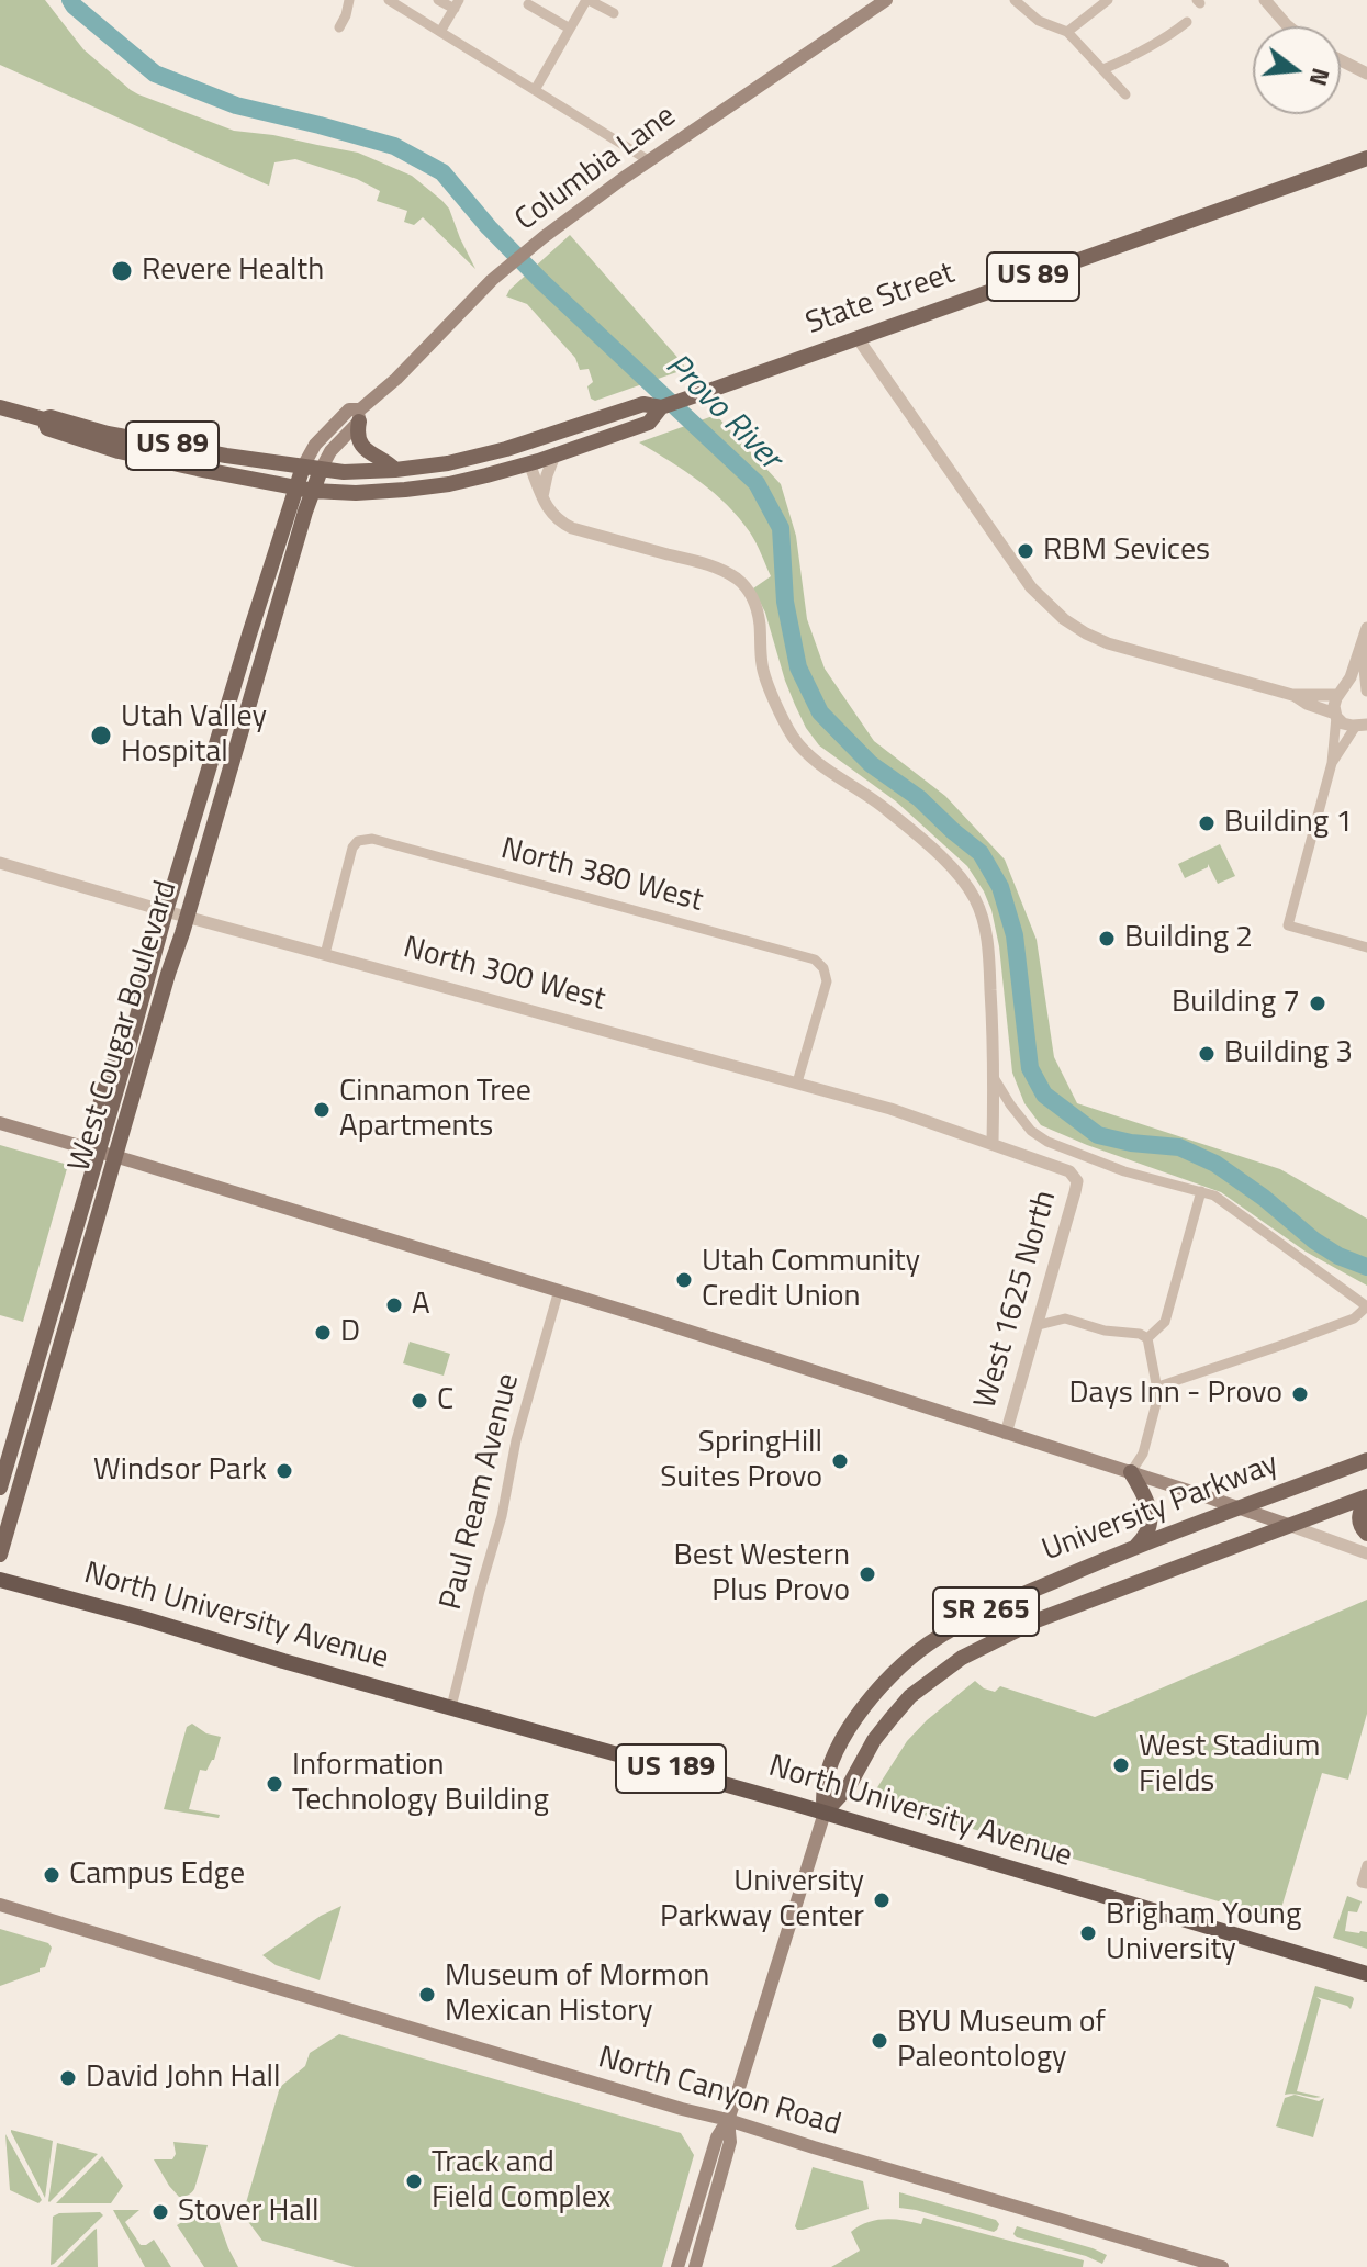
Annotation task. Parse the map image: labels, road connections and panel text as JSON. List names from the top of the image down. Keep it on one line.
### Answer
{"streets":{"highway":["North University Avenue","US 189"],"main road":["Columbia Lane","US 89","State Street","West Cougar Boulevard","University Parkway","SR 265","North Canyon Road"],"street":["North 380 West","North 300 West","West 1625 North","Paul Ream Avenue"]},"crossings":[["Columbia Lane","US 89"],["Columbia Lane","State Street"],["Columbia Lane","West Cougar Boulevard"],["US 89","State Street"],["US 89","West Cougar Boulevard"],["State Street","West Cougar Boulevard"],["North 380 West","North 300 West"],["North 300 West","West Cougar Boulevard"],["North 300 West","West 1625 North"],["Paul Ream Avenue","North University Avenue"],["University Parkway","North University Avenue"],["University Parkway","North Canyon Road"]],"water":["Provo River"],"places":["Revere Health","RBM Sevices","Utah Valley Hospital","Building 1","Building 2","Building 7","Building 3","Cinnamon Tree Apartments","Utah Community Credit Union","A","D","Days Inn - Provo","C","SpringHill Suites Provo","Windsor Park","Best Western Plus Provo","West Stadium Fields","Information Technology Building","Campus Edge","University Parkway Center","Brigham Young University","Museum of Mormon Mexican History","BYU Museum of Paleontology","David John Hall","Track and Field Complex","Stover Hall"],"north":"right"}
